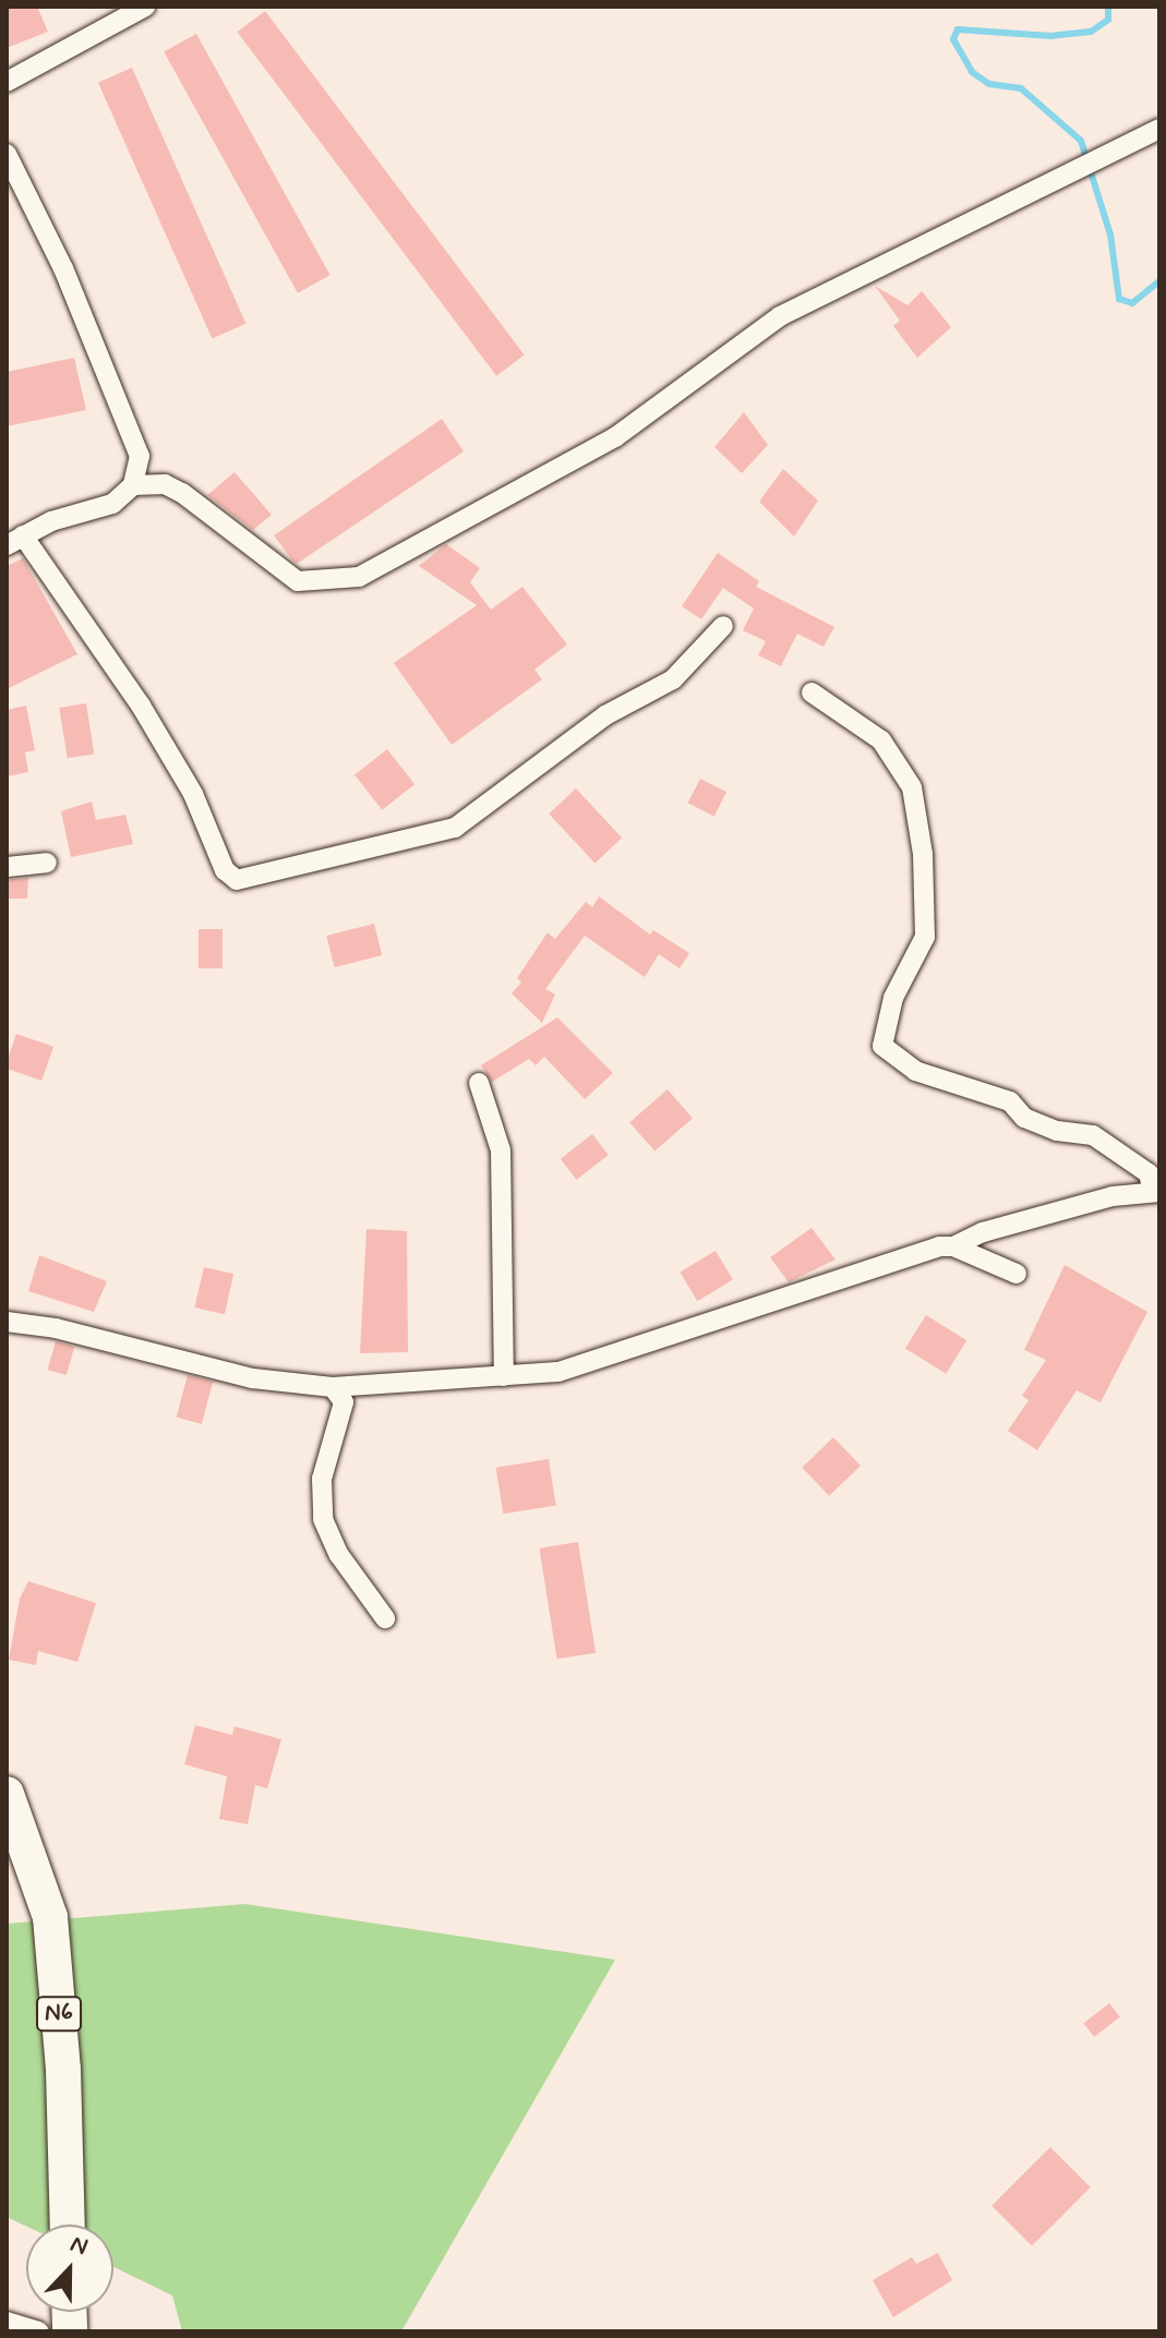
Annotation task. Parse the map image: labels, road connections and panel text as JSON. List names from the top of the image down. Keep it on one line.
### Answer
{"streets":{"highway":["N6"]},"north":"top"}
